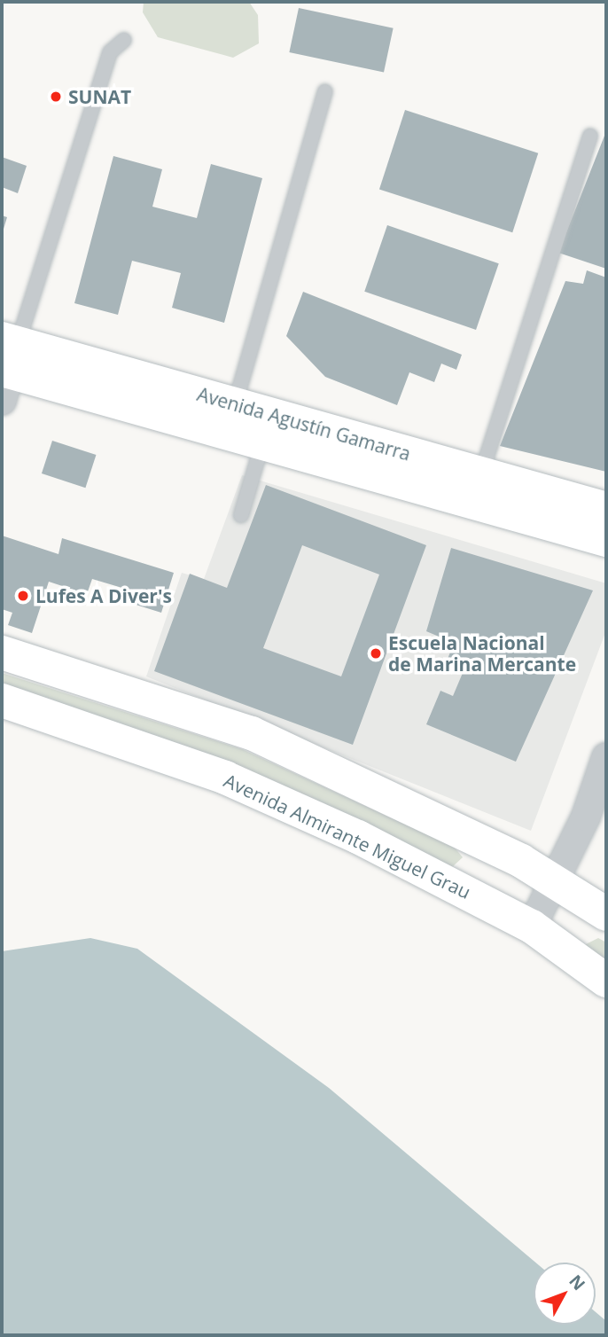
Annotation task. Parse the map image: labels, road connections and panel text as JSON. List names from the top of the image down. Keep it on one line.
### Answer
{"streets":{"main road":["Avenida Agustín Gamarra","Avenida Almirante Miguel Grau"]},"places":["SUNAT","Lufes A Diver's","Escuela Nacional de Marina Mercante"],"north":"top right"}
